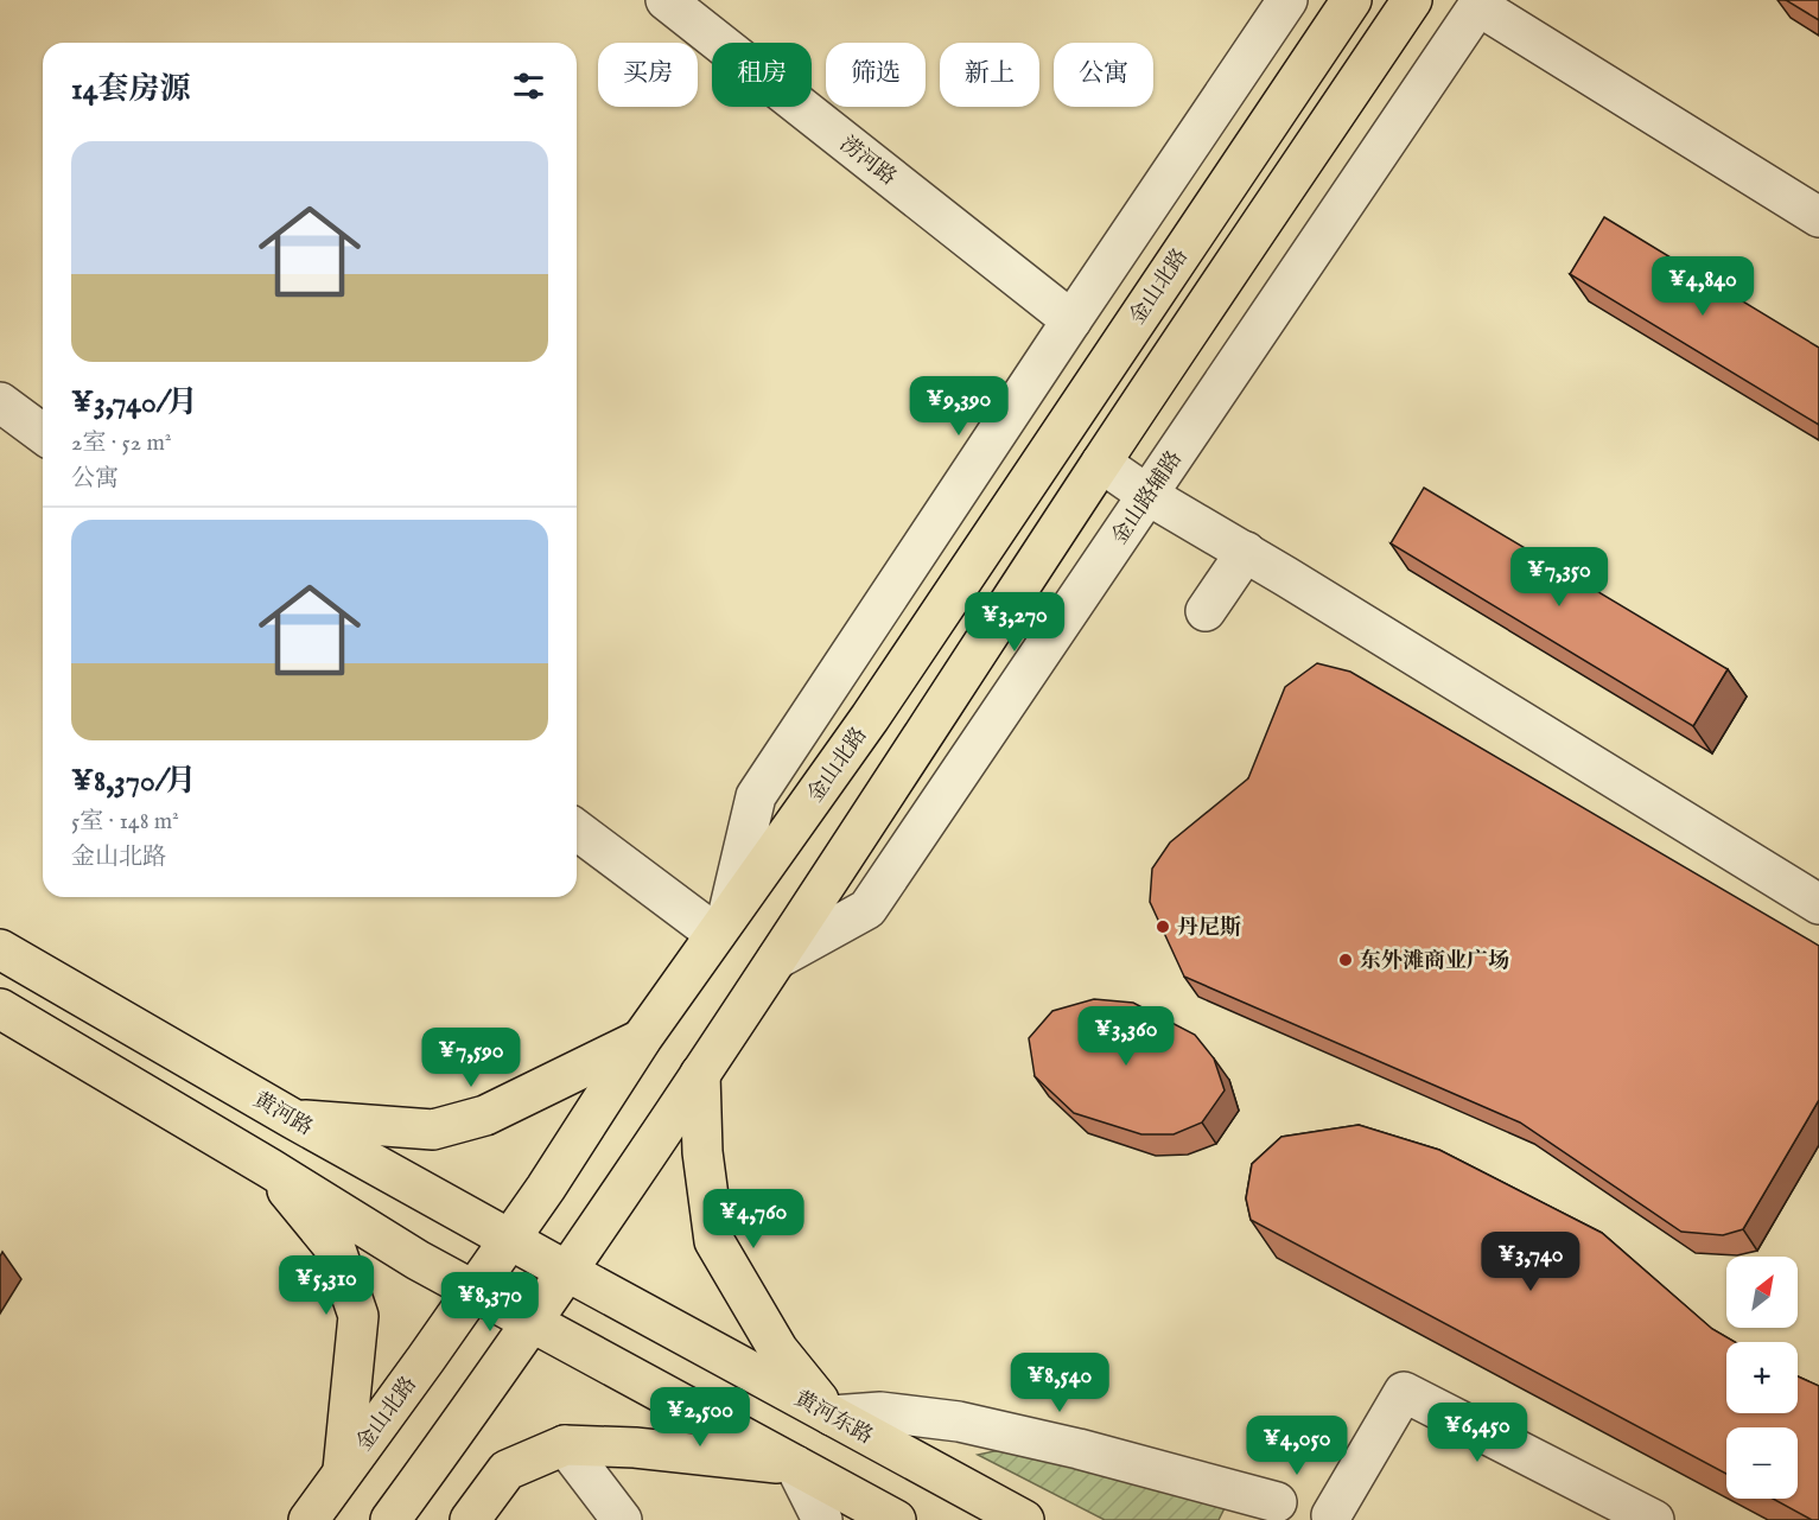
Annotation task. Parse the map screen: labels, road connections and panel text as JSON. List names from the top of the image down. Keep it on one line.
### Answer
{"streets":{"main road":["金山北路","黄河路","黄河东路"],"street":["涝河路","金山路辅路"]},"crossings":[["金山北路","黄河路"],["黄河路","黄河东路"]],"places":["丹尼斯","东外滩商业广场"],"north":"top right","page":{"chip":["买房","租房","筛选","新上","公寓"],"heading":"14套房源","list":[{"name":"¥3,740/月","note":"2室 · 52 m² · 公寓"},{"name":"¥8,370/月","note":"5室 · 148 m² · 金山北路"}],"price":["¥4,840","¥9,390","¥7,350","¥3,270","¥3,360","¥7,590","¥4,760","¥3,740","¥5,310","¥8,370","¥8,540","¥2,500","¥6,450","¥4,050"],"map_buttons":["+","−"]}}
